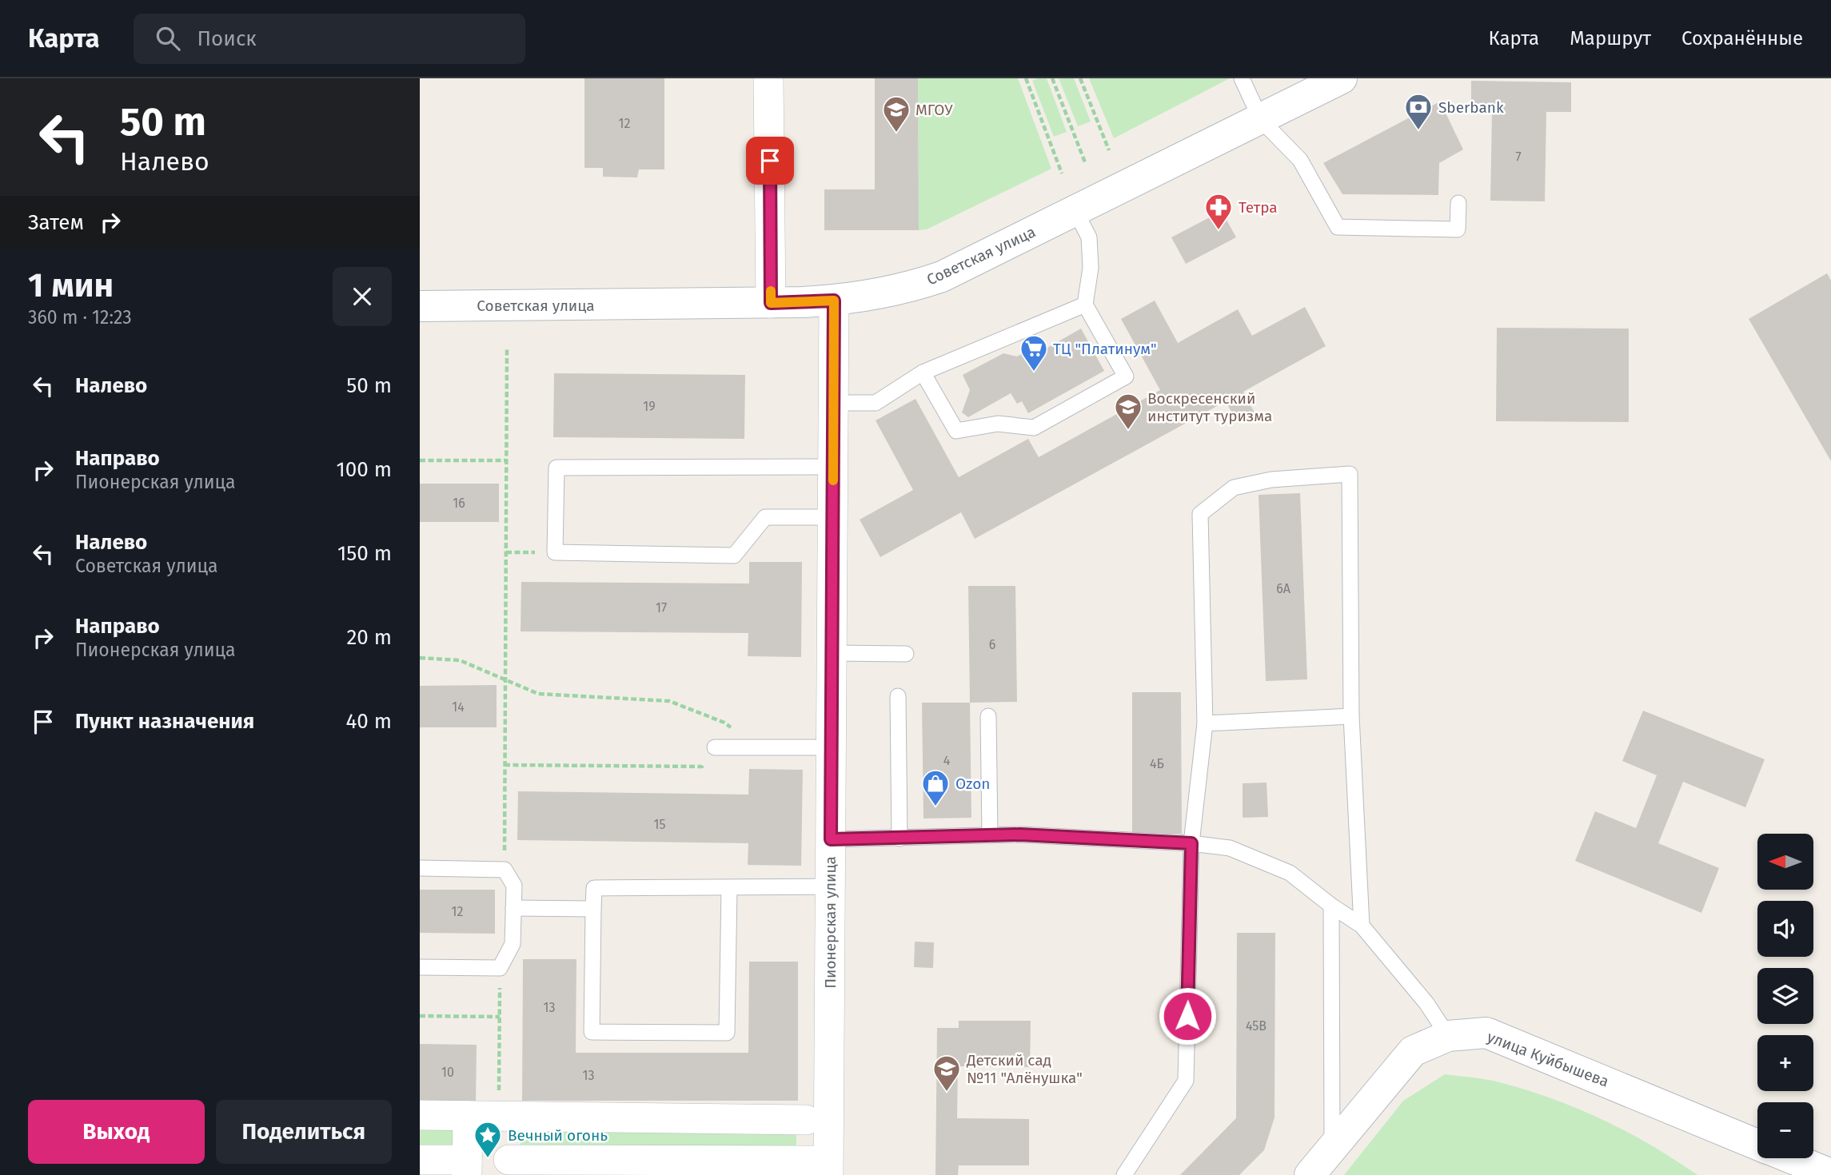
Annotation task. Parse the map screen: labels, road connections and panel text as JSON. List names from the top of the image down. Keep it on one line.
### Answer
{"streets":{"street":["Советская улица","Пионерская улица","улица Куйбышева"]},"crossings":[["Советская улица","Пионерская улица"]],"places":{"bank":["Sberbank"],"school or university":["МГОУ","Воскресенский институт туризма","Детский сад №11 \"Алёнушка\""],"pharmacy":["Тетра"],"supermarket":["ТЦ \"Платинум\""],"shop":["Ozon"],"place":["Вечный огонь"]},"house_numbers":["12","7","19","16","6А","17","6","14","4","4Б","15","12","13","45В","10","13"],"north":"left","page":{"header":"Карта","search":"Поиск","nav":["Карта","Маршрут","Сохранённые"],"turn":["50 m","Налево"],"then":"Затем","heading":["1 мин","360 m · 12:23"],"list":[{"name":"Налево","value":"50 m"},{"name":"Направо","note":"Пионерская улица","value":"100 m"},{"name":"Налево","note":"Советская улица","value":"150 m"},{"name":"Направо","note":"Пионерская улица","value":"20 m"},{"name":"Пункт назначения","value":"40 m"}],"map_buttons":["+","−"],"buttons":["Выход","Поделиться"]}}
